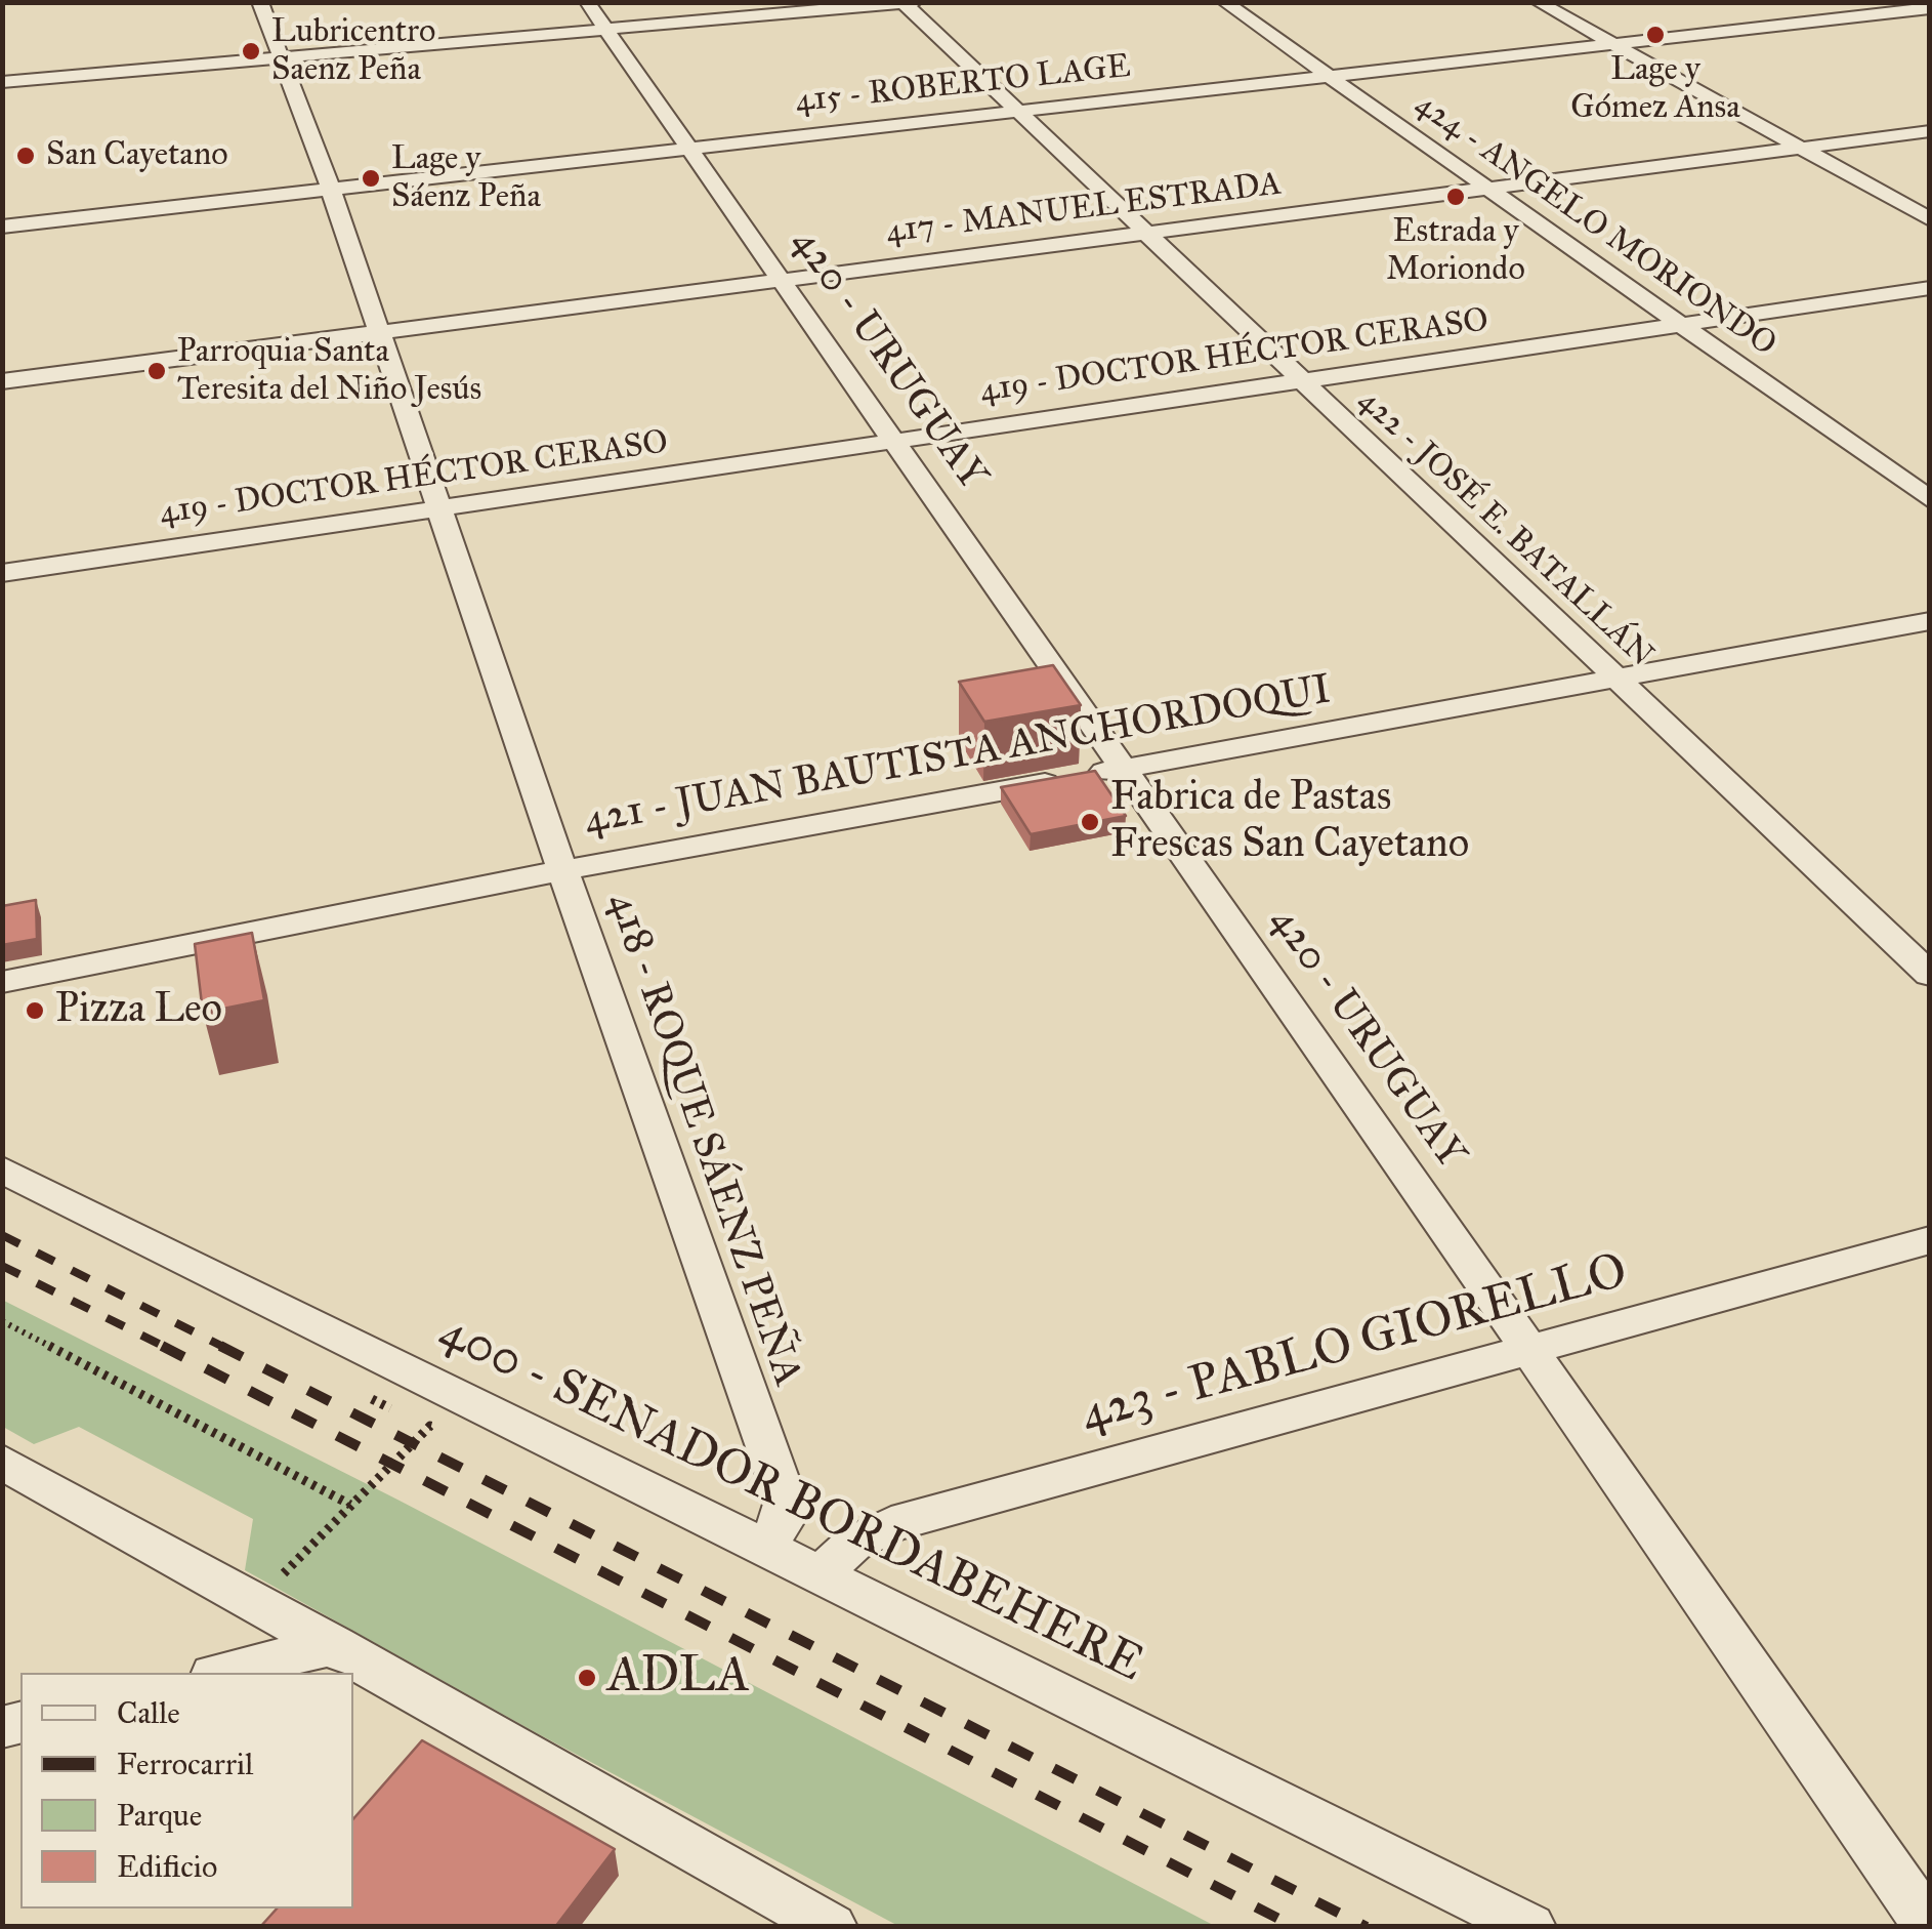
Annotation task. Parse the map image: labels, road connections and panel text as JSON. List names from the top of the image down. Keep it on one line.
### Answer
{"streets":{"street":["415 - ROBERTO LAGE","417 - MANUEL ESTRADA","424 - ANGELO MORIONDO","419 - DOCTOR HÉCTOR CERASO","420 - URUGUAY","422 - JOSÉ E. BATALLÁN","421 - JUAN BAUTISTA ANCHORDOQUI","418 - ROQUE SÁENZ PEÑA","423 - PABLO GIORELLO","400 - SENADOR BORDABEHERE"]},"crossings":[["415 - ROBERTO LAGE","424 - ANGELO MORIONDO"],["415 - ROBERTO LAGE","420 - URUGUAY"],["415 - ROBERTO LAGE","422 - JOSÉ E. BATALLÁN"],["415 - ROBERTO LAGE","418 - ROQUE SÁENZ PEÑA"],["417 - MANUEL ESTRADA","424 - ANGELO MORIONDO"],["417 - MANUEL ESTRADA","420 - URUGUAY"],["417 - MANUEL ESTRADA","422 - JOSÉ E. BATALLÁN"],["417 - MANUEL ESTRADA","418 - ROQUE SÁENZ PEÑA"],["424 - ANGELO MORIONDO","419 - DOCTOR HÉCTOR CERASO"],["419 - DOCTOR HÉCTOR CERASO","420 - URUGUAY"],["419 - DOCTOR HÉCTOR CERASO","422 - JOSÉ E. BATALLÁN"],["419 - DOCTOR HÉCTOR CERASO","418 - ROQUE SÁENZ PEÑA"],["420 - URUGUAY","421 - JUAN BAUTISTA ANCHORDOQUI"],["420 - URUGUAY","423 - PABLO GIORELLO"],["422 - JOSÉ E. BATALLÁN","421 - JUAN BAUTISTA ANCHORDOQUI"],["421 - JUAN BAUTISTA ANCHORDOQUI","418 - ROQUE SÁENZ PEÑA"],["418 - ROQUE SÁENZ PEÑA","400 - SENADOR BORDABEHERE"],["423 - PABLO GIORELLO","400 - SENADOR BORDABEHERE"]],"places":["Lage y Gómez Ansa","Lubricentro Saenz Peña","San Cayetano","Lage y Sáenz Peña","Estrada y Moriondo","Parroquia Santa Teresita del Niño Jesús","Fabrica de Pastas Frescas San Cayetano","Pizza Leo","ADLA"],"legend":["Calle","Ferrocarril","Parque","Edificio"]}
